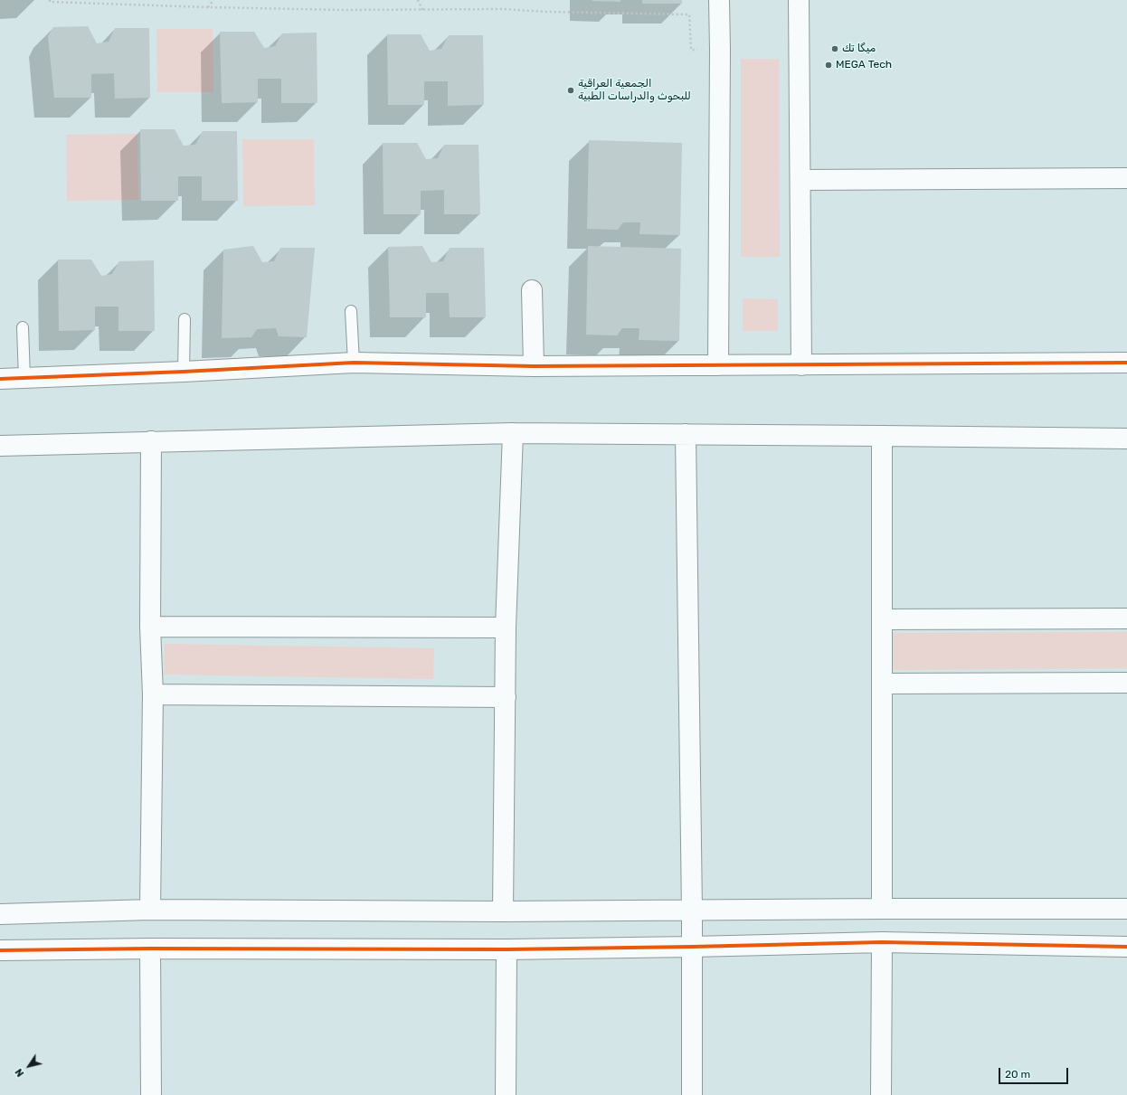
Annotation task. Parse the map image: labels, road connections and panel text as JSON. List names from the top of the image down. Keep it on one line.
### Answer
{"places":["ميگا تك","MEGA Tech","الجمعية العراقية للبحوث والدراسات الطبية"],"scale_bar":"20 m","north":"bottom left"}
